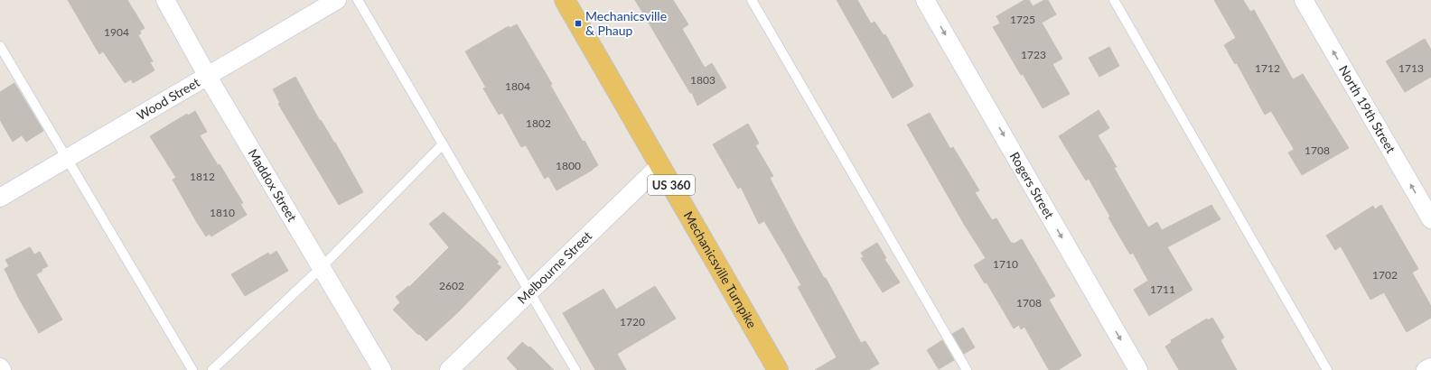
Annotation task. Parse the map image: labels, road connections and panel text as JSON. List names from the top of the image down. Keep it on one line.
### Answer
{"streets":{"main road":["US 360","Mechanicsville Turnpike"],"street":["Wood Street","North 19th Street","Rogers Street","Maddox Street","Melbourne Street"]},"crossings":[["Wood Street","Maddox Street"],["Melbourne Street","Mechanicsville Turnpike"]],"one_way":["North 19th Street","Rogers Street"],"places":{"transit":["Mechanicsville & Phaup"]},"house_numbers":["1725","1904","1723","1712","1713","1803","1804","1802","1708","1800","1812","1810","1710","1702","2602","1711","1708","1720"]}
